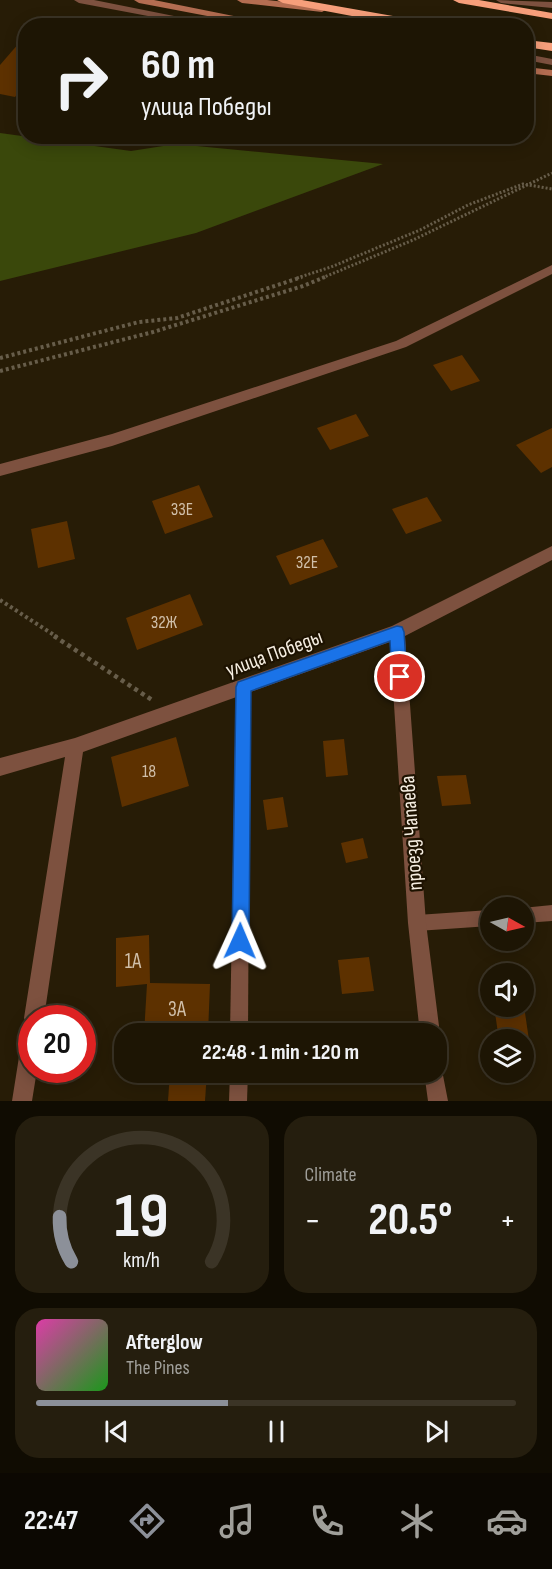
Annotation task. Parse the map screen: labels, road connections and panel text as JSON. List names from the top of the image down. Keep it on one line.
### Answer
{"streets":{"street":["улица Победы","проезд Чапаева"]},"crossings":[["улица Победы","проезд Чапаева"]],"house_numbers":["33Е","32Е","32Ж","18","1А","3А"],"north":"right","page":{"turn":["60 m","улица Победы"],"limit":"20","trip":"22:48 · 1 min · 120 m","tile":"Climate","heat":["−","20.5°","+"],"song":["Afterglow","The Pines"],"tabs":"22:47","gauge":["19","km/h"]}}
